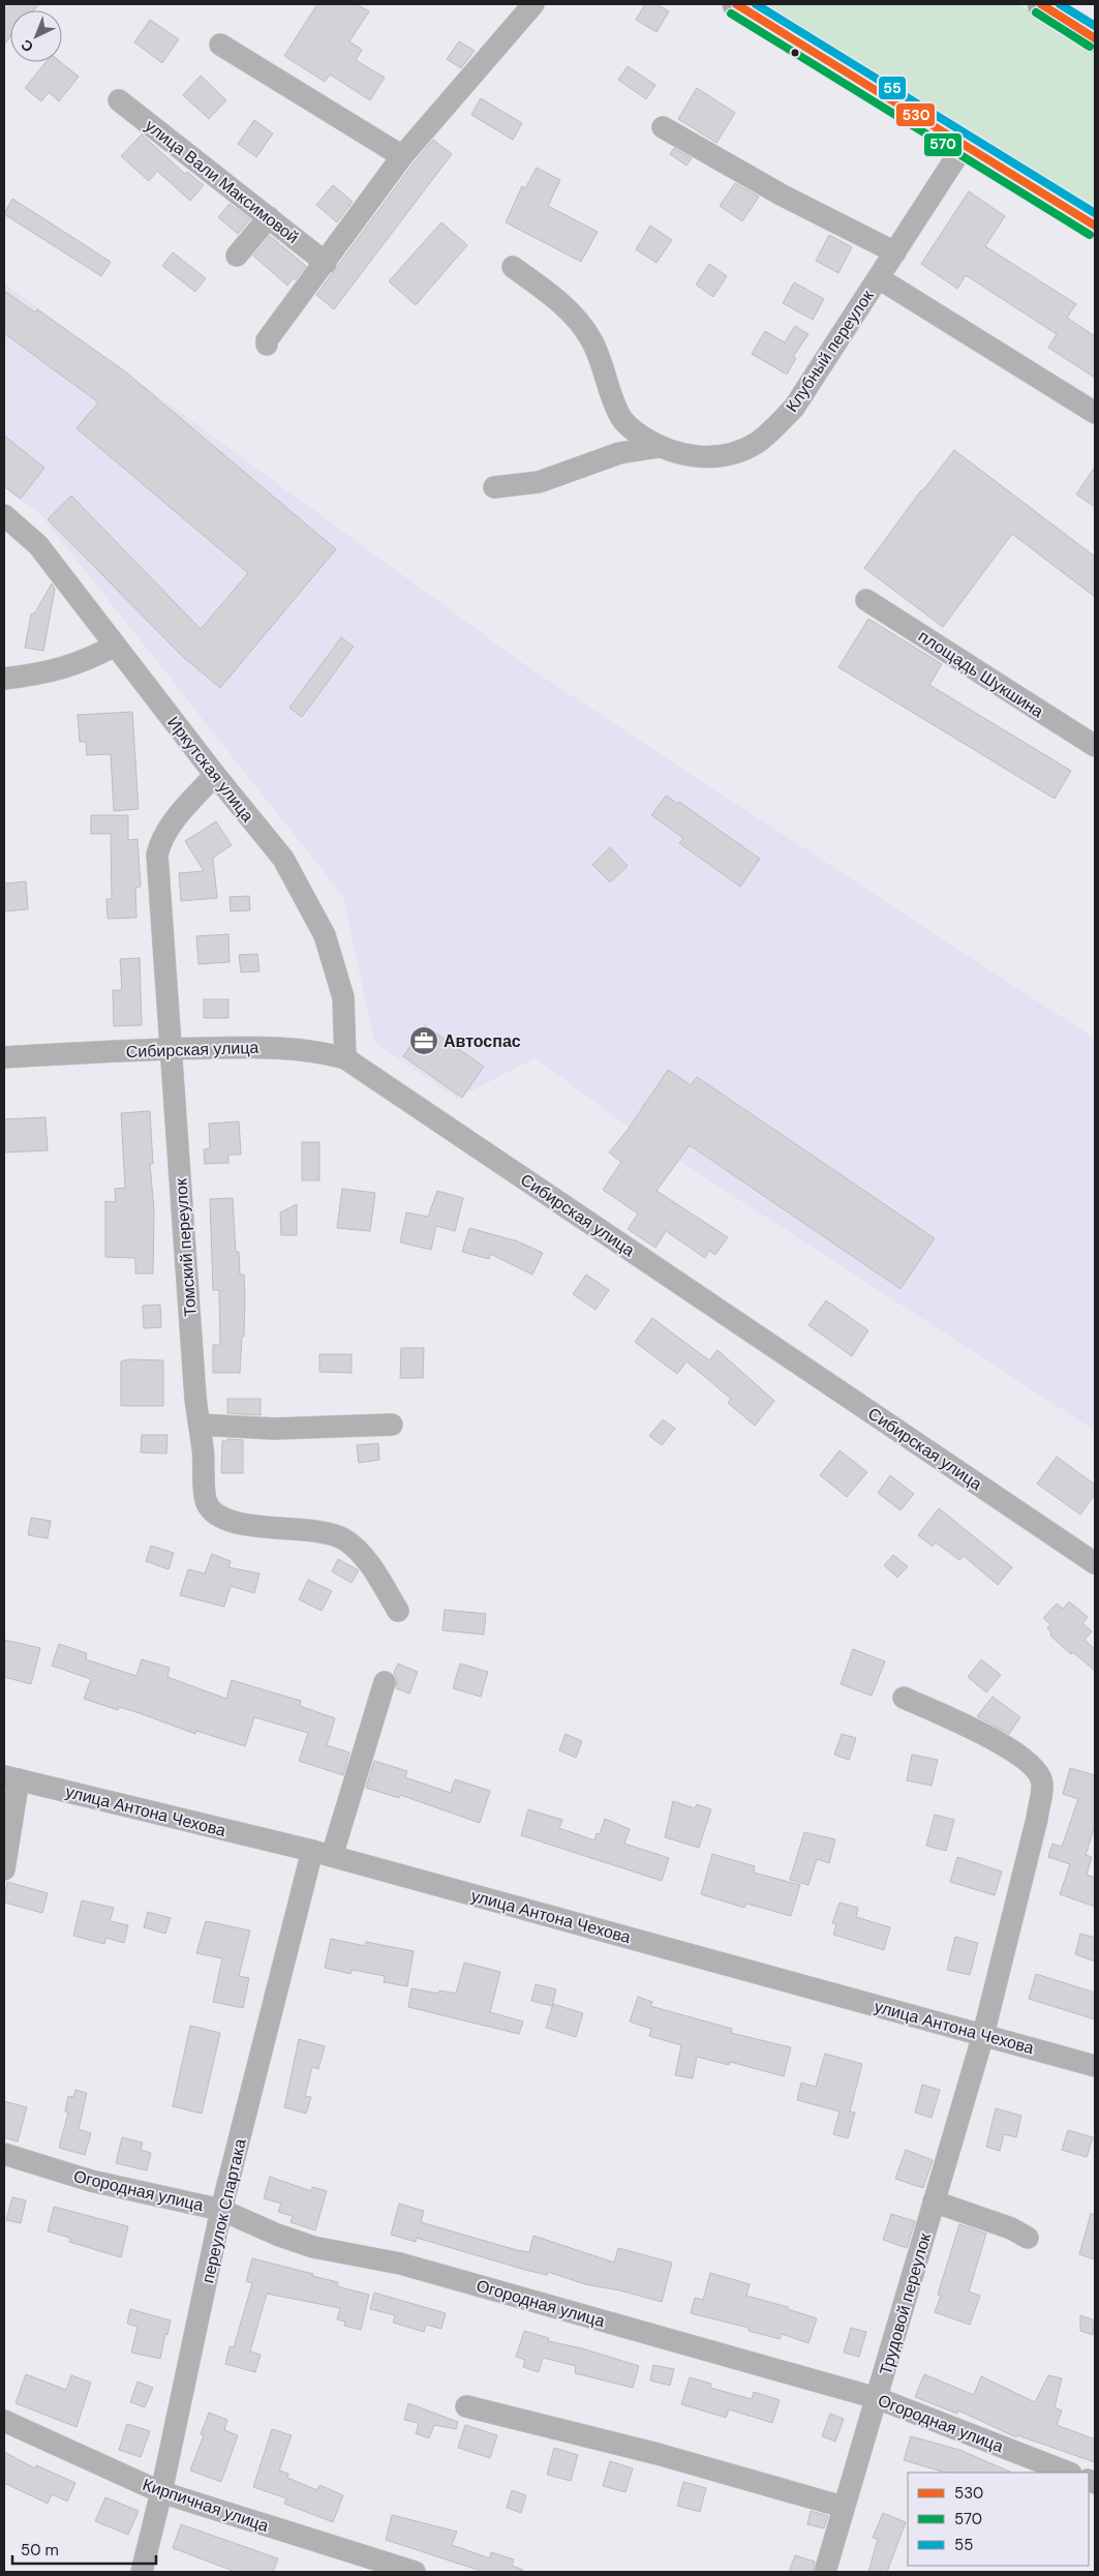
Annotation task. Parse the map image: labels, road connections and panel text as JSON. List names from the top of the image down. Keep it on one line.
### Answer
{"streets":{"street":["улица Вали Максимовой","Клубный переулок","площадь Шукшина","Иркутская улица","Сибирская улица","Томский переулок","улица Антона Чехова","Огородная улица","переулок Спартака","Трудовой переулок","Кирпичная улица"]},"crossings":[["Иркутская улица","Сибирская улица"],["Иркутская улица","Томский переулок"],["Сибирская улица","Томский переулок"],["улица Антона Чехова","переулок Спартака"],["улица Антона Чехова","Трудовой переулок"],["Огородная улица","переулок Спартака"],["Огородная улица","Трудовой переулок"],["переулок Спартака","Кирпичная улица"]],"places":{"office":["Автоспас"]},"lines":["transit line 530","transit line 55","transit line 570"],"legend":["530","570","55"],"scale_bar":"50 m","north":"bottom left"}
